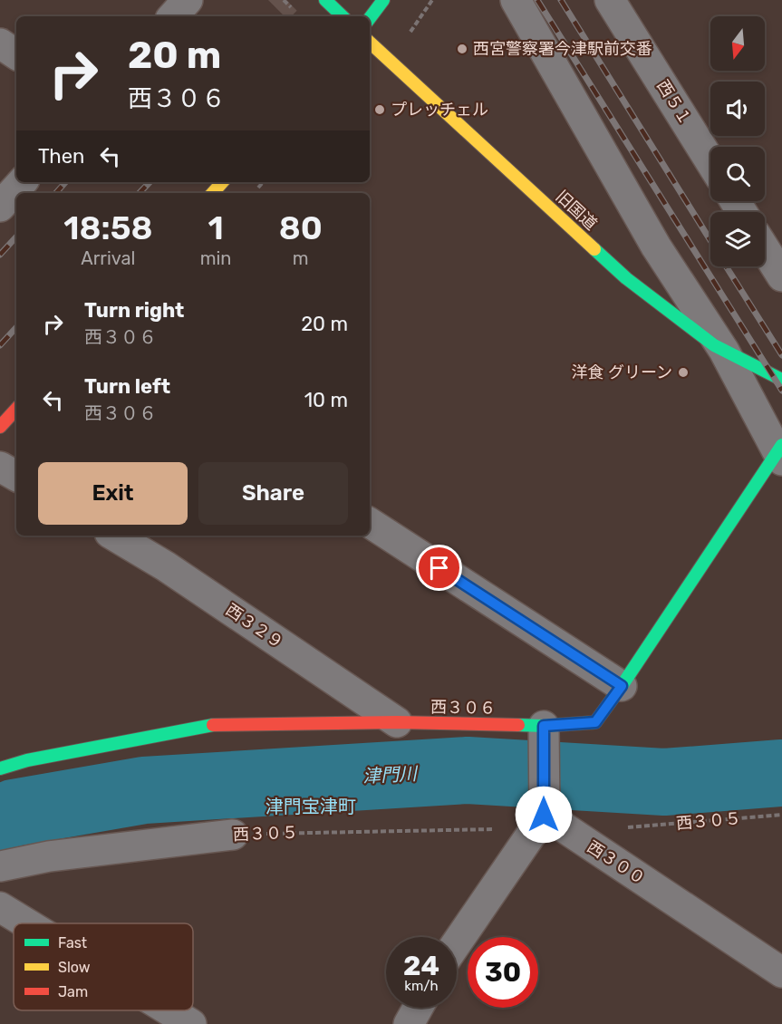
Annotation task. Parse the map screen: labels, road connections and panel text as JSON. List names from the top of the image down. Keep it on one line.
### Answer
{"streets":{"street":["西５１","旧国道","西３２９","西３０６","西３０５","西３００"]},"crossings":[["西３２９","西３０６"],["西３０５","西３００"]],"districts":["津門宝津町"],"water":["津門川"],"places":["西宮警察署今津駅前交番","プレッチェル","洋食 グリーン"],"legend":["Fast","Slow","Jam"],"north":"bottom","page":{"turn":["20 m","西３０６"],"then":"Then","eta":["18:58","Arrival","1","min","80","m"],"list":[{"name":"Turn right","note":"西３０６","value":"20 m"},{"name":"Turn left","note":"西３０６","value":"10 m"}],"buttons":["Exit","Share"],"speed":"24 km/h","limit":"30"}}
